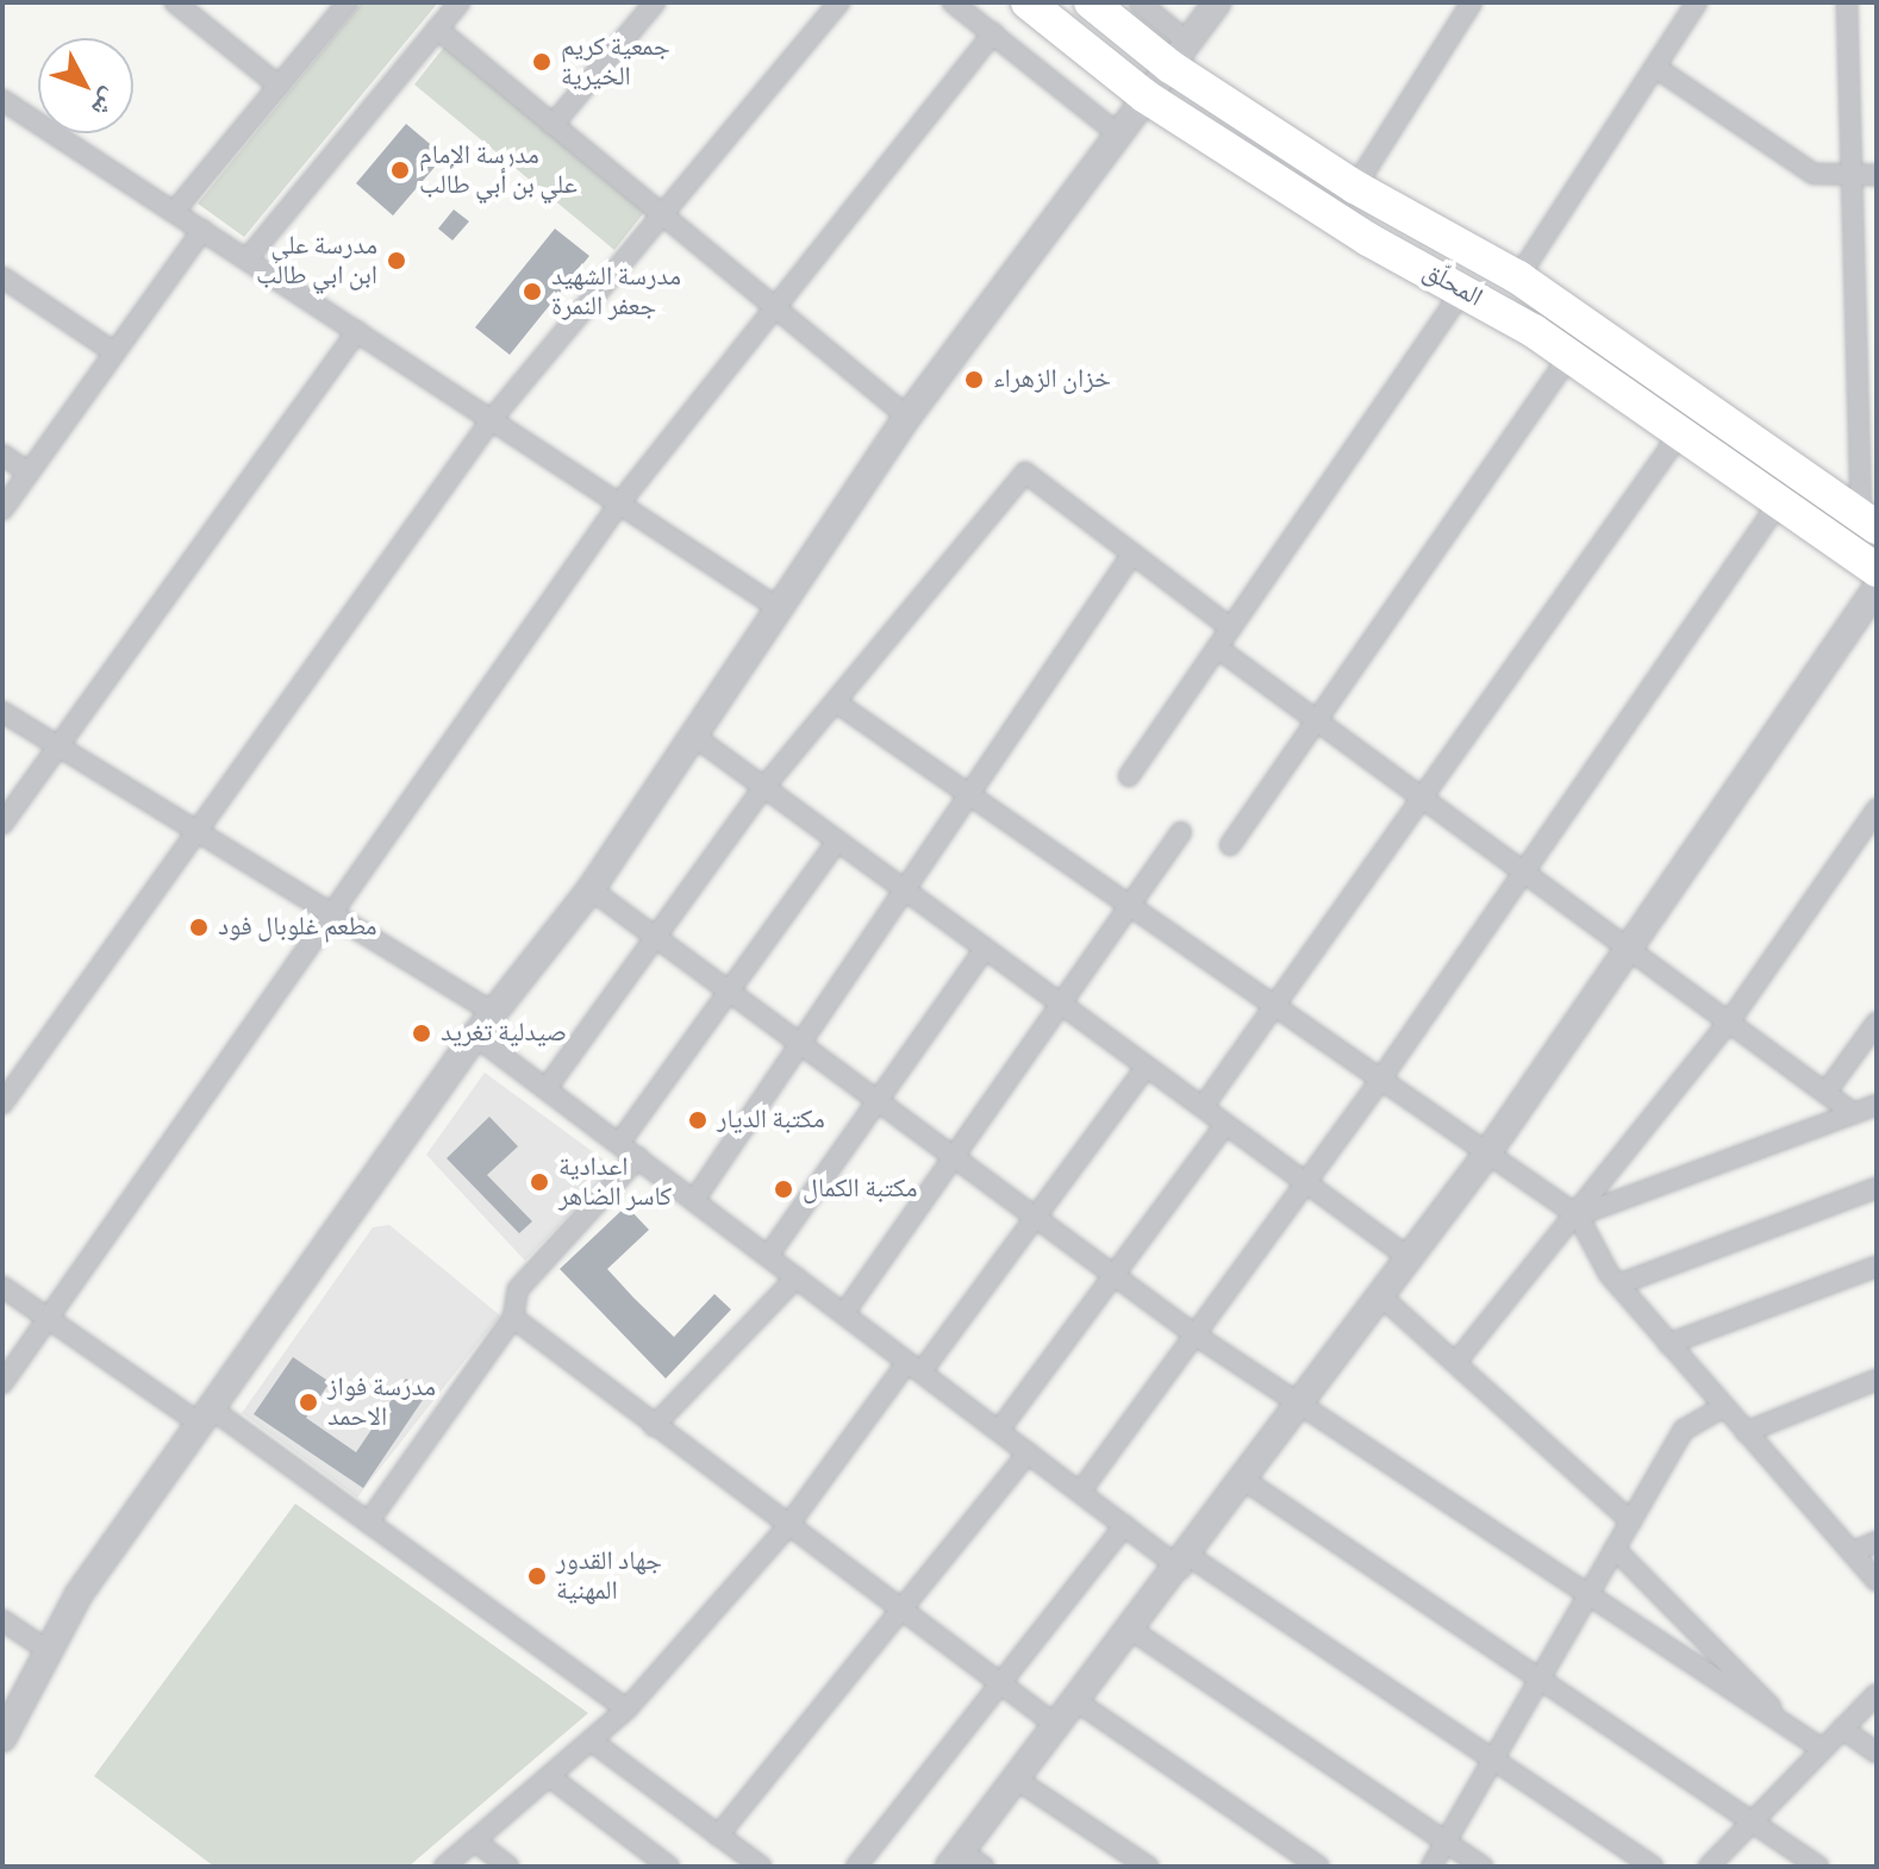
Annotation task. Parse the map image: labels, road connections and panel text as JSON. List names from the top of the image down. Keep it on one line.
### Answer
{"streets":{"highway":["المحلّق"]},"places":["جمعية كريم الخيرية","مدرسة الإمام علي بن أبي طالب","مدرسة علي ابن ابي طالب","مدرسة الشهيد جعفر النمرة","خزان الزهراء","مطعم غلوبال فود","صيدلية تغريد","مكتبة الديار","اعدادية كاسر الضاهر","مكتبة الكمال","مدرسة فواز الاحمد","جهاد القدور المهنية"],"north":"bottom right"}
